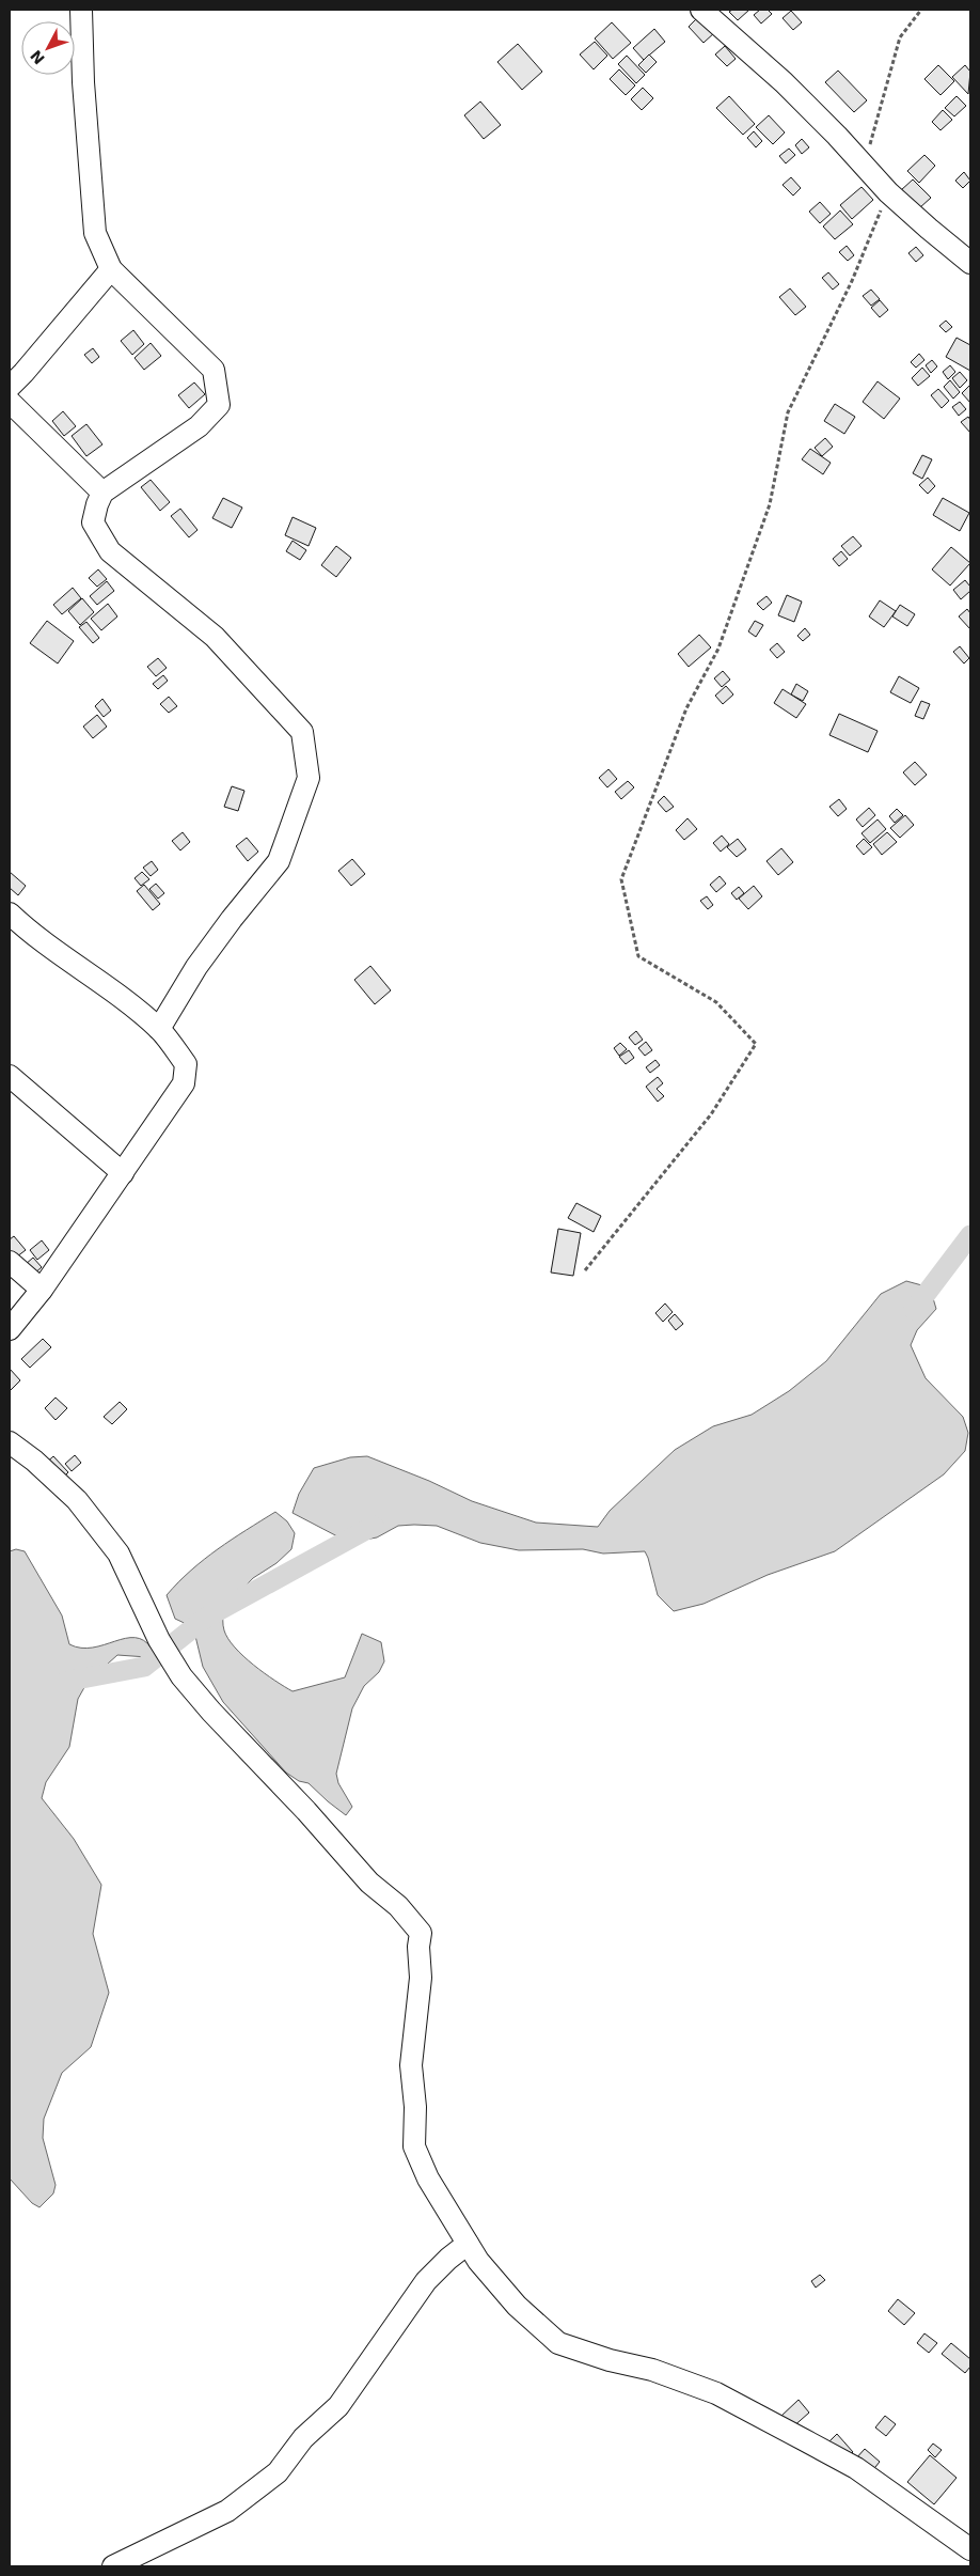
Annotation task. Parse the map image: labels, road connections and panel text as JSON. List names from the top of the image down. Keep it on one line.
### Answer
{"north":"bottom left"}
